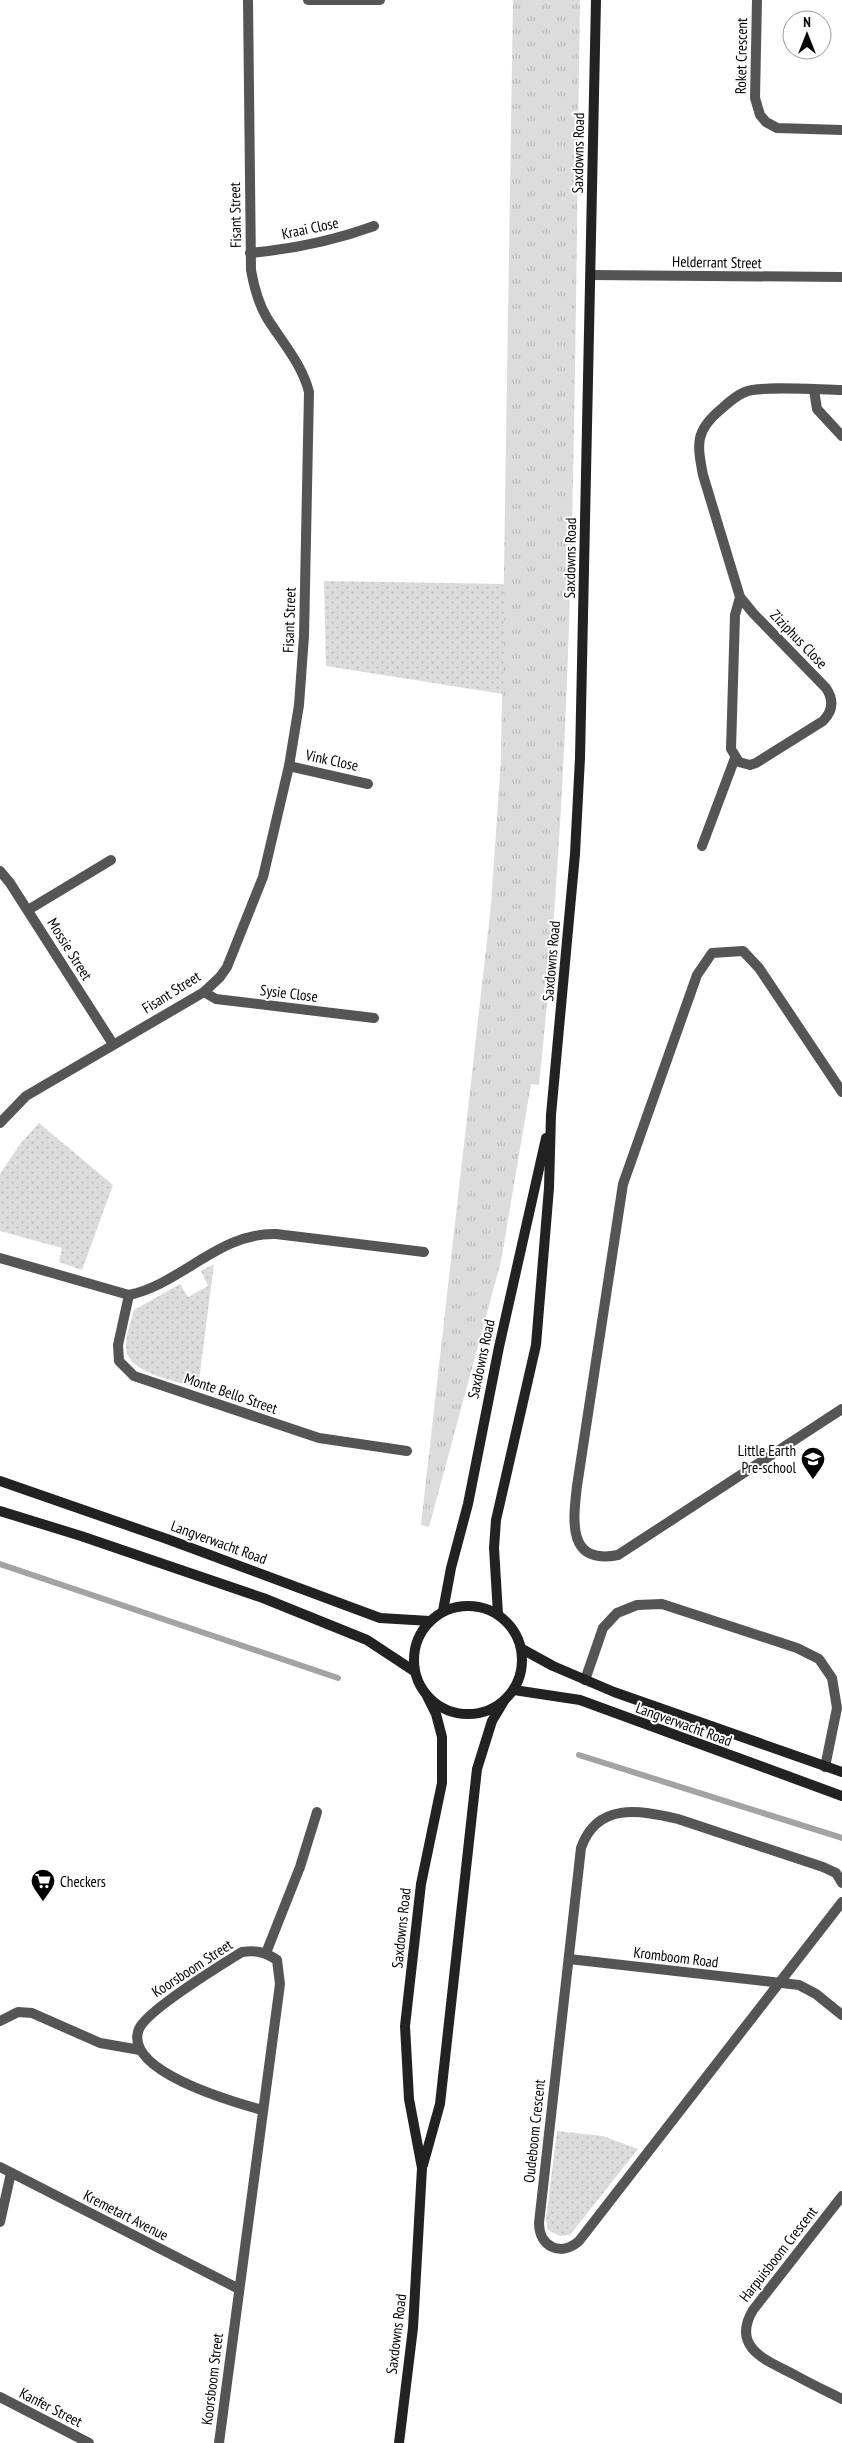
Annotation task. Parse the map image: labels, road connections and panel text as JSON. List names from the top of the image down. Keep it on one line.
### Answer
{"streets":{"street":["Roket Crescent","Saxdowns Road","Fisant Street","Kraai Close","Helderrant Street","Ziziphus Close","Vink Close","Mossie Street","Sysie Close","Monte Bello Street","Langverwacht Road","Kromboom Road","Koorsboom Street","Oudeboom Crescent","Kremetart Avenue","Harpuisboom Crescent","Kanfer Street"]},"crossings":[["Saxdowns Road","Helderrant Street"],["Saxdowns Road","Langverwacht Road"],["Fisant Street","Kraai Close"],["Fisant Street","Vink Close"],["Fisant Street","Mossie Street"],["Fisant Street","Sysie Close"],["Kromboom Road","Oudeboom Crescent"],["Koorsboom Street","Kremetart Avenue"]],"places":{"school or university":["Little Earth Pre-school"],"supermarket":["Checkers"]},"north":"top"}
